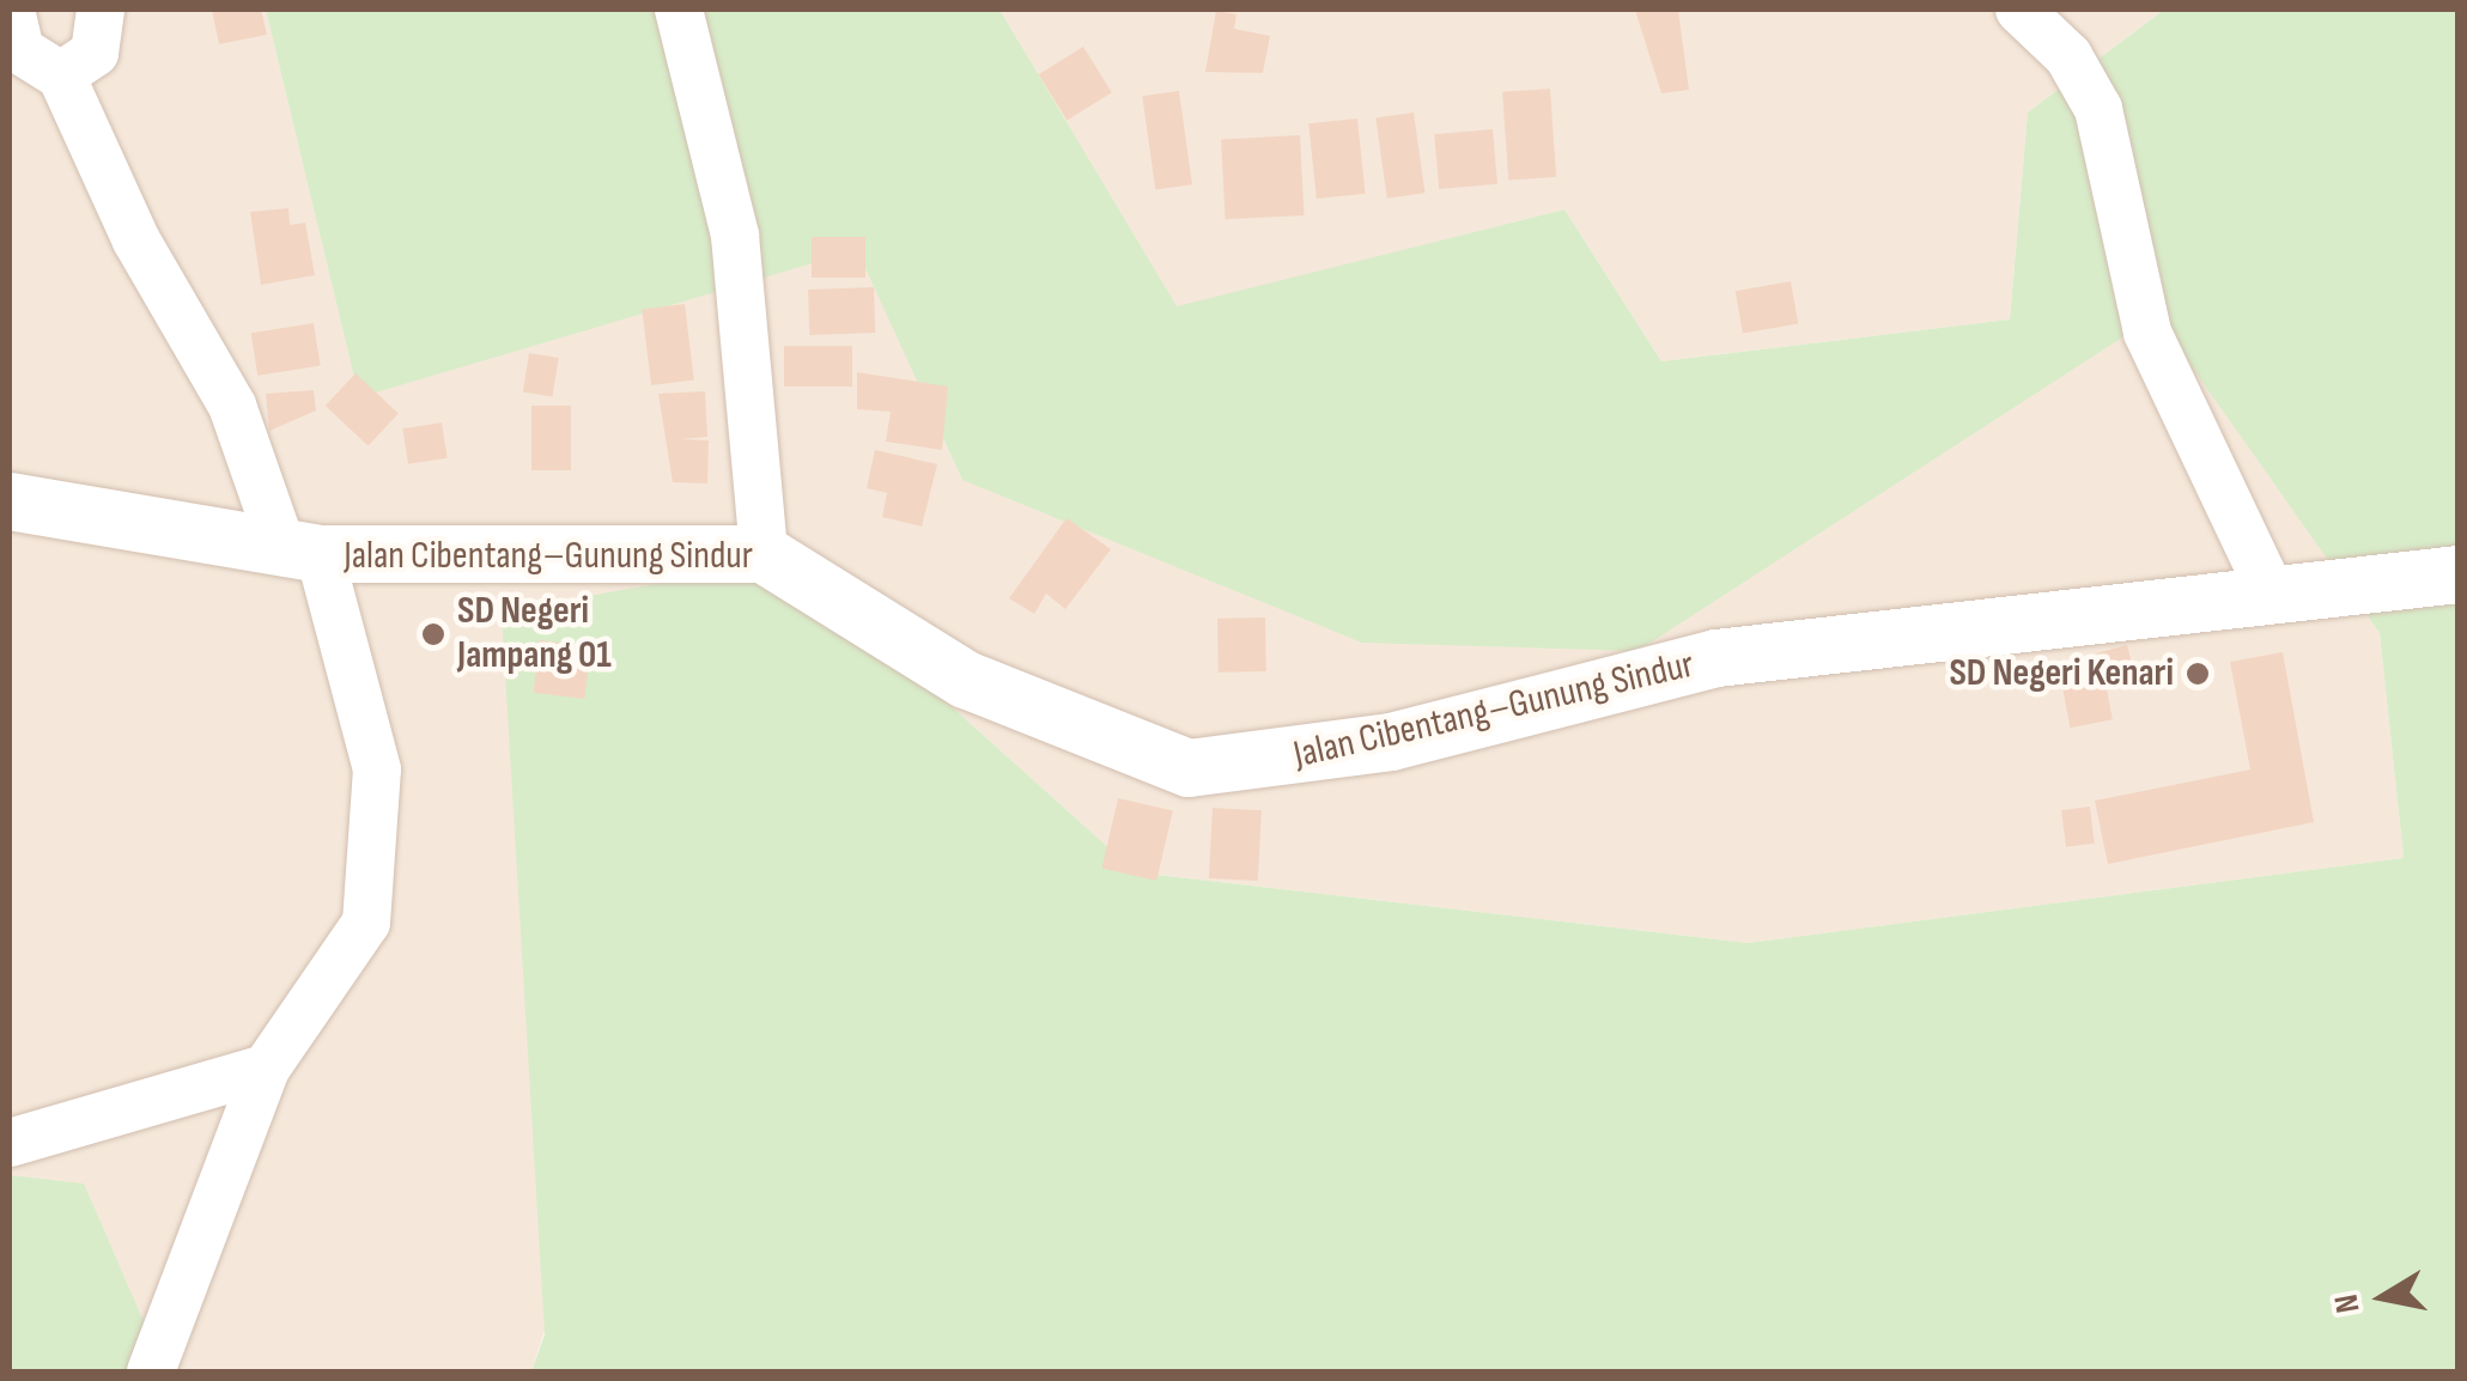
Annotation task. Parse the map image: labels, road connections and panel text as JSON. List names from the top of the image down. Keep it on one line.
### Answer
{"streets":{"street":["Jalan Cibentang–Gunung Sindur"]},"places":["SD Negeri Jampang 01","SD Negeri Kenari"],"north":"left"}
